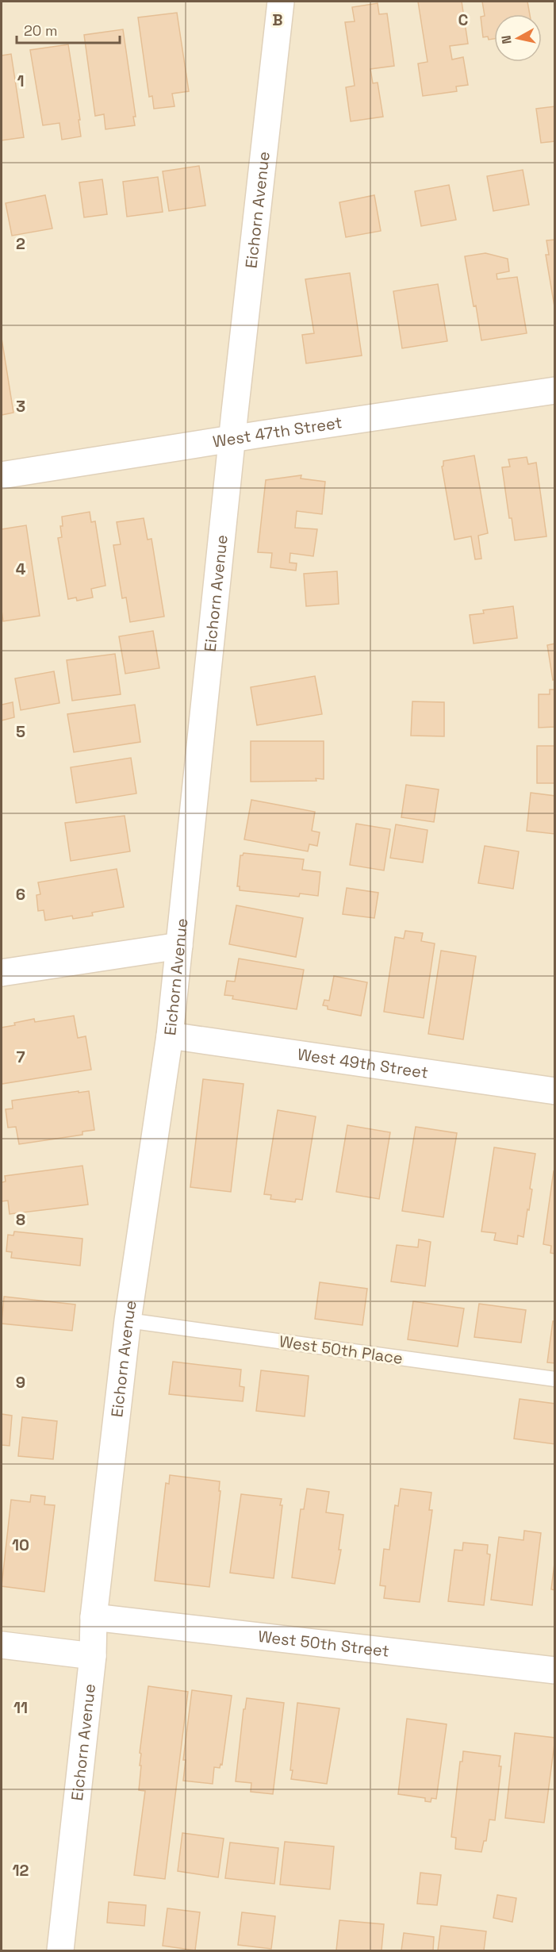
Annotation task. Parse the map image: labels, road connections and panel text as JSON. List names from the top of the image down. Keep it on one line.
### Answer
{"streets":{"street":["Eichorn Avenue","West 47th Street","West 49th Street","West 50th Street"],"lane":["West 50th Place"]},"crossings":[["Eichorn Avenue","West 47th Street"],["Eichorn Avenue","West 49th Street"],["Eichorn Avenue","West 50th Place"],["Eichorn Avenue","West 50th Street"]],"scale_bar":"20 m","north":"left","grid":{"columns":["B","C"],"rows":["1","2","3","4","5","6","7","8","9","10","11","12"]}}
